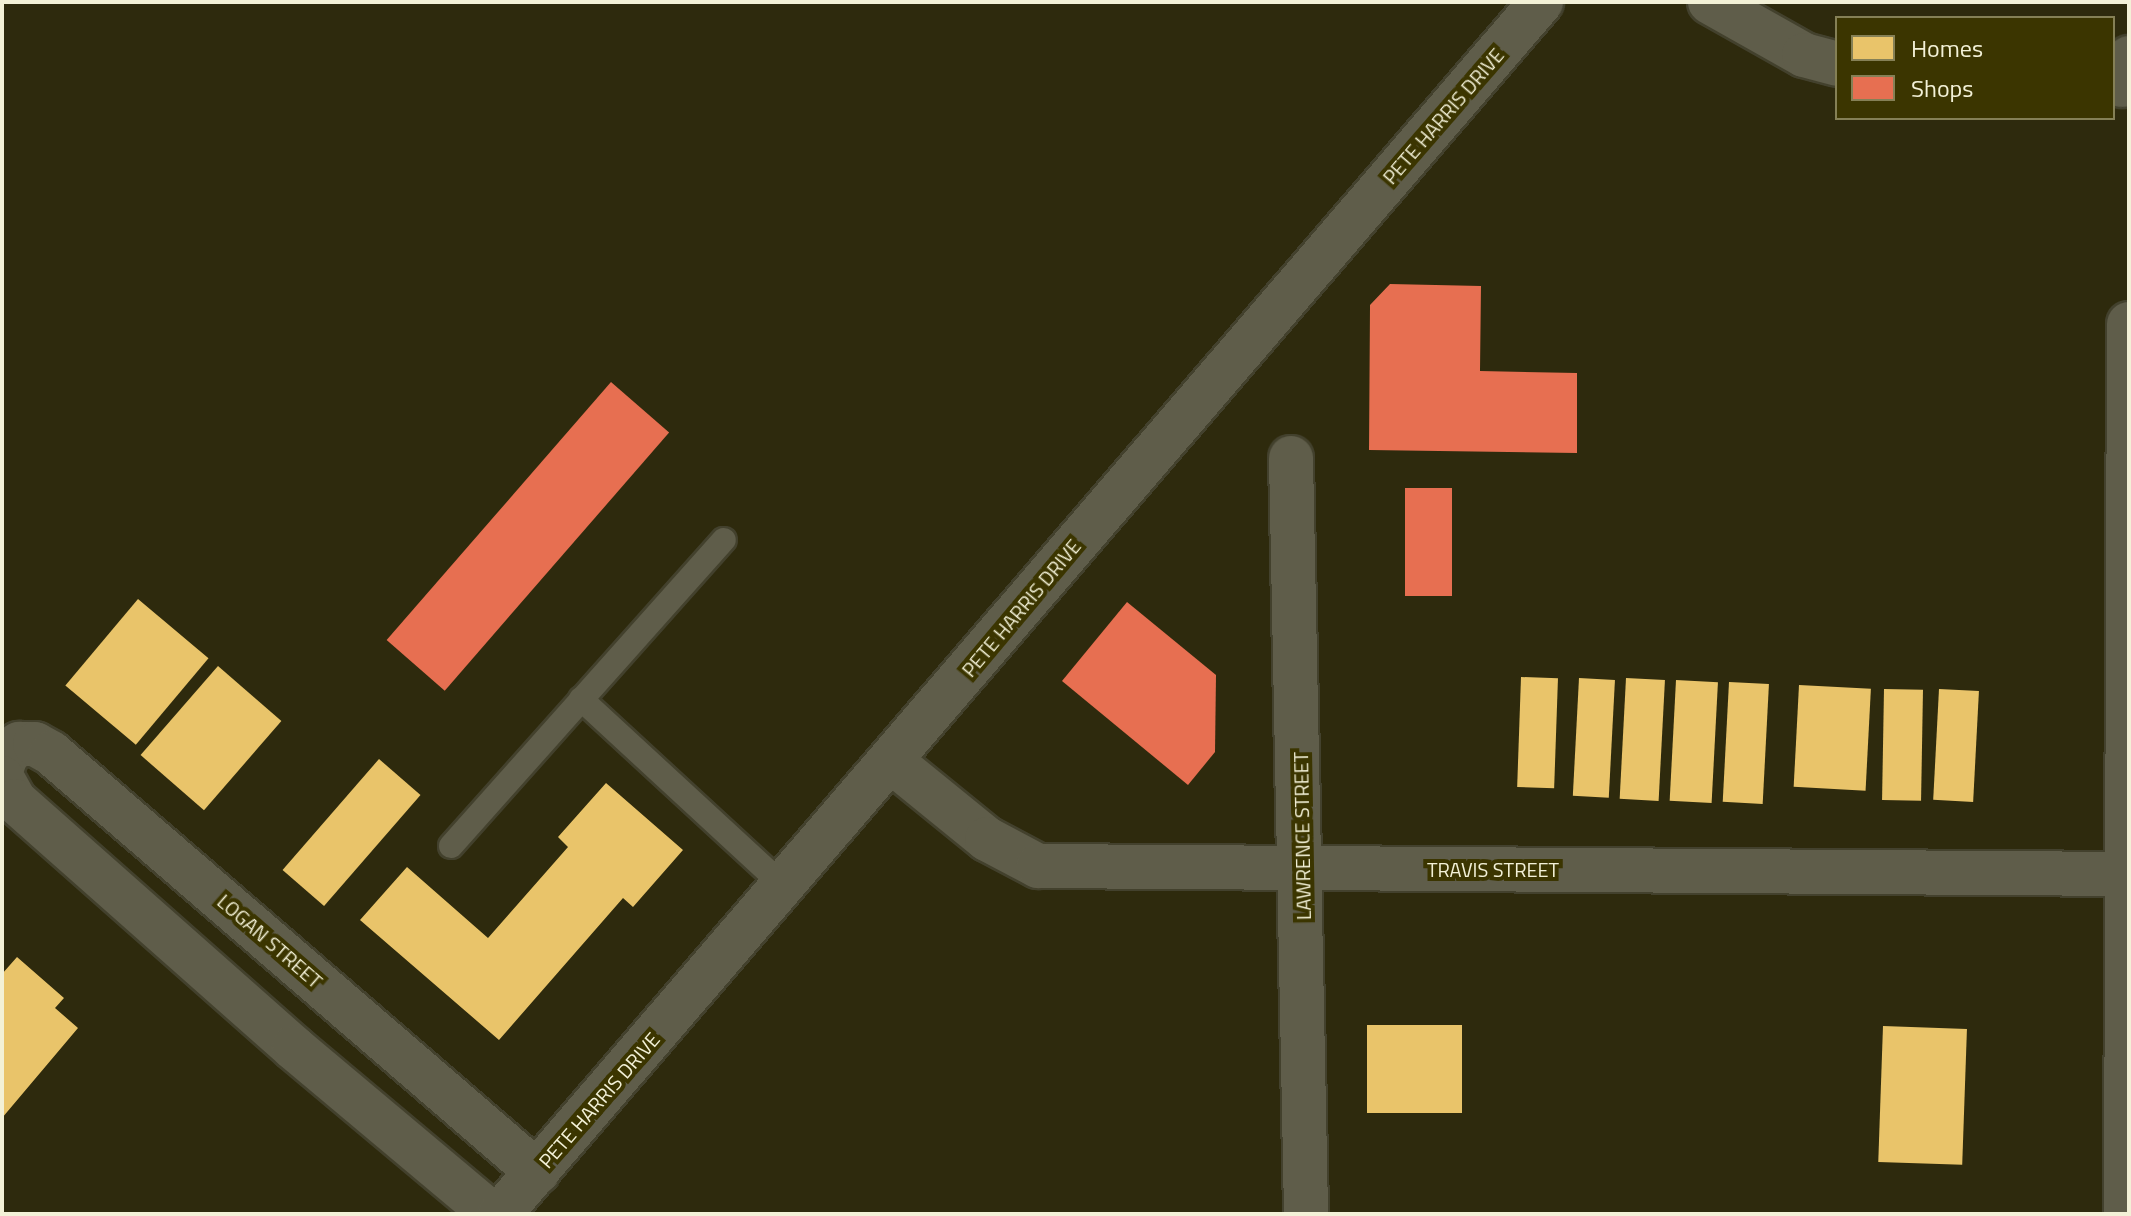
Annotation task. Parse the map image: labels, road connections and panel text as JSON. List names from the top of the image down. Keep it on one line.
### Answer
{"streets":{"street":["PETE HARRIS DRIVE","LAWRENCE STREET","TRAVIS STREET","LOGAN STREET"]},"crossings":[["PETE HARRIS DRIVE","TRAVIS STREET"],["PETE HARRIS DRIVE","LOGAN STREET"],["LAWRENCE STREET","TRAVIS STREET"]],"legend":["Homes","Shops"]}
